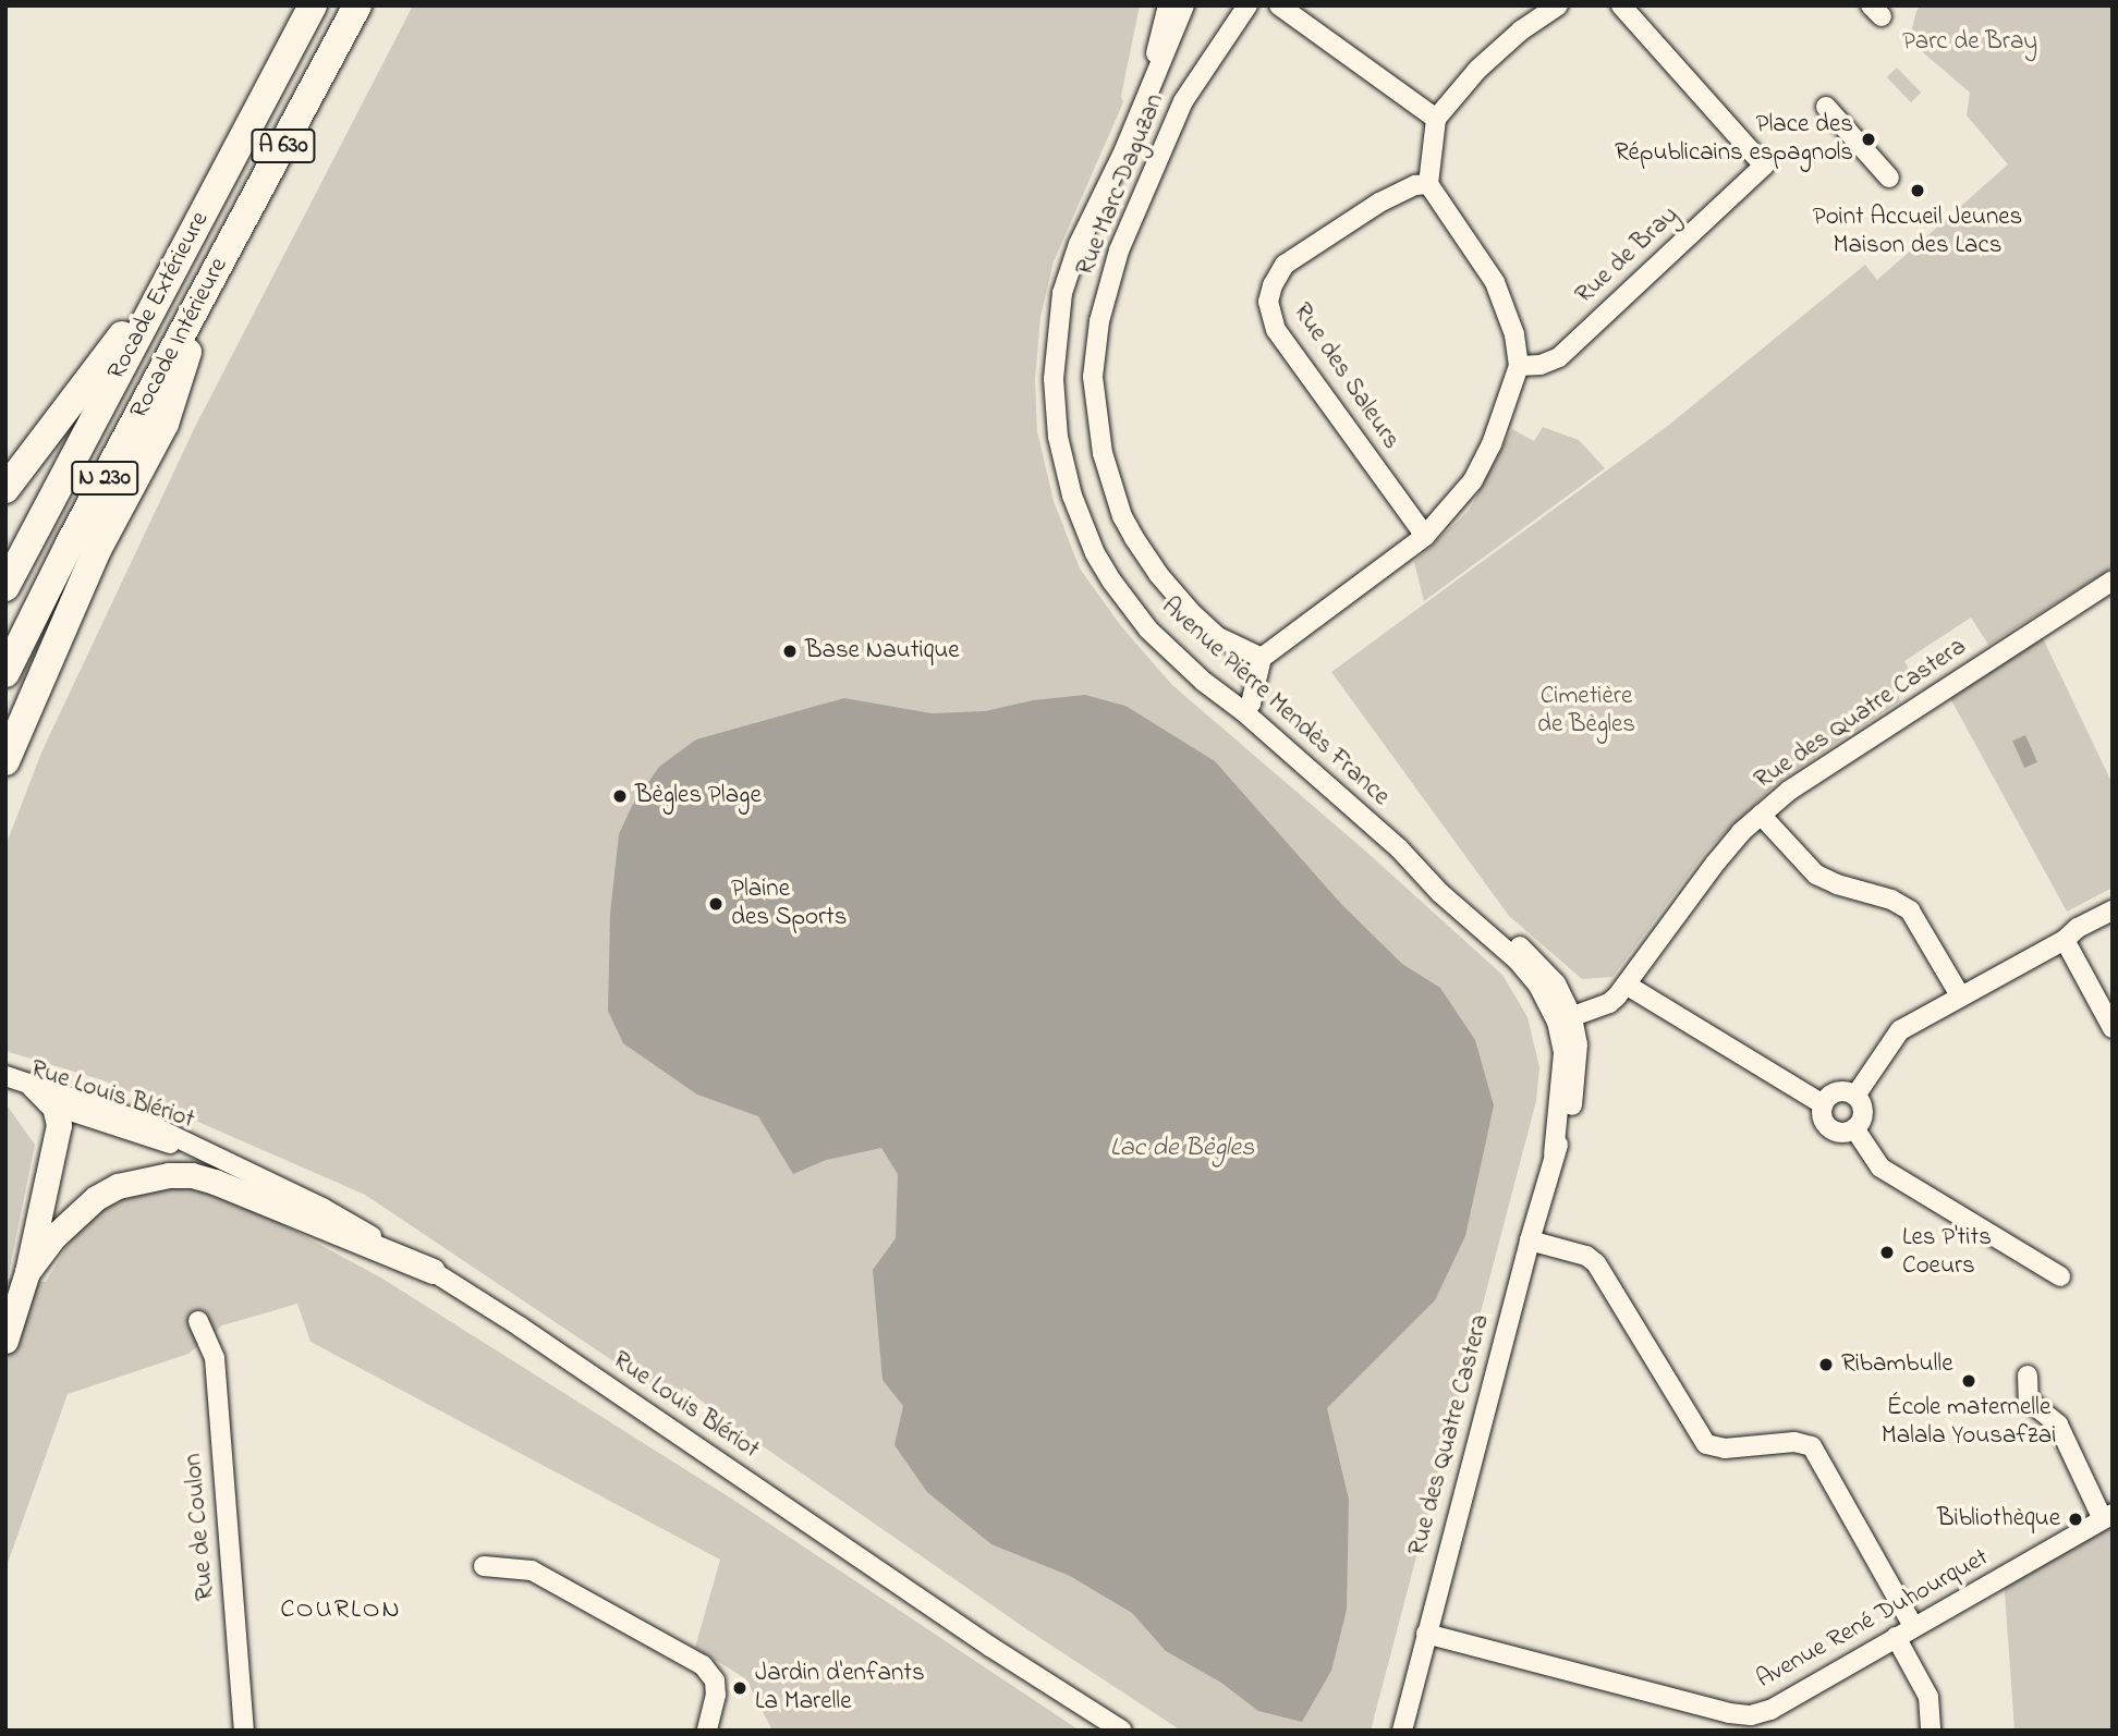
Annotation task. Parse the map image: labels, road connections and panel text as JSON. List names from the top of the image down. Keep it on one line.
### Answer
{"streets":{"highway":["A 630","Rocade Extérieure","Rocade Intérieure","N 230"],"street":["Rue Marc Daguzan","Rue de Bray","Rue des Saleurs","Avenue Pierre Mendès France","Rue des Quatre Castera","Rue Louis Blériot","Rue de Coulon","Avenue René Duhourquet"]},"crossings":[["Avenue Pierre Mendès France","Rue des Quatre Castera"],["Rue des Quatre Castera","Avenue René Duhourquet"]],"districts":["COURLON"],"water":["Lac de Bègles"],"parks":["Parc de Bray","Cimetière de Bègles"],"places":["Place des Républicains espagnols","Point Accueil Jeunes Maison des Lacs","Base Nautique","Bègles Plage","Plaine des Sports","Les P'tits Coeurs","Ribambulle","École maternelle Malala Yousafzai","Bibliothèque","Jardin d'enfants La Marelle"]}
